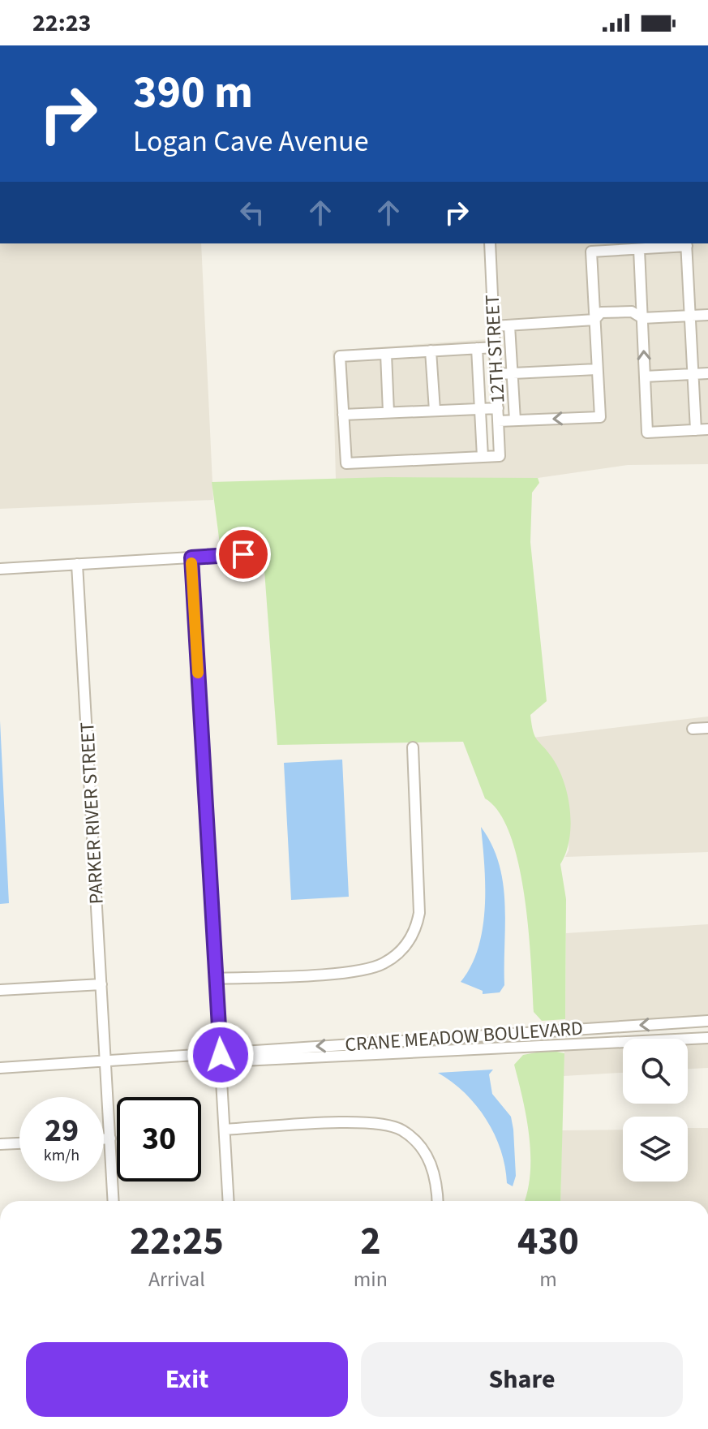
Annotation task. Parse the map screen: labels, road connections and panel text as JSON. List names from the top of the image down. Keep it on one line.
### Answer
{"streets":{"street":["12TH STREET","PARKER RIVER STREET","CRANE MEADOW BOULEVARD"]},"crossings":[["PARKER RIVER STREET","CRANE MEADOW BOULEVARD"]],"page":{"status":"22:23","turn":["390 m","Logan Cave Avenue"],"speed":"29 km/h","limit":"30","eta":["22:25","Arrival","2","min","430","m"],"buttons":["Exit","Share"]}}
